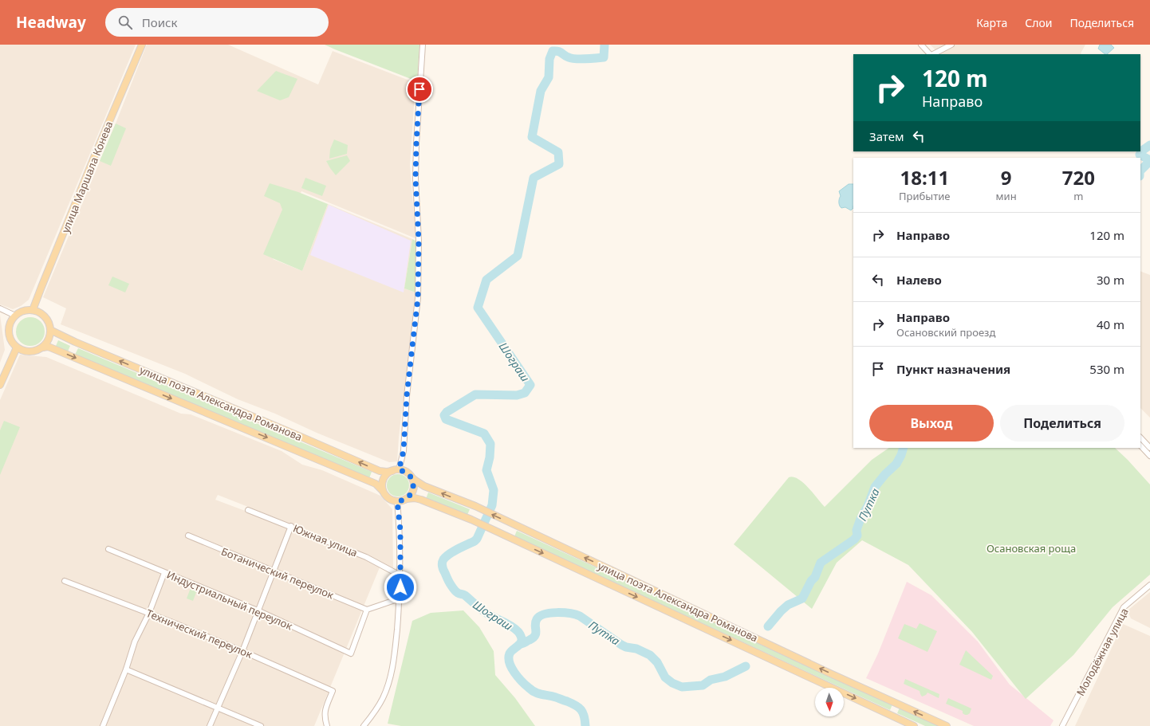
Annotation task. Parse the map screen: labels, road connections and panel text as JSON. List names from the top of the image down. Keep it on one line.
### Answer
{"streets":{"main road":["улица Маршала Конева","улица поэта Александра Романова"],"street":["Южная улица","Ботанический переулок","Индустриальный переулок","Технический переулок","Молодёжная улица"]},"crossings":[["улица Маршала Конева","улица поэта Александра Романова"],["Ботанический переулок","Индустриальный переулок"]],"water":["Шограш","Путка"],"parks":["Осановская роща"],"north":"bottom","page":{"header":"Headway","search":"Поиск","nav":["Карта","Слои","Поделиться"],"turn":["120 m","Направо"],"then":"Затем","eta":["18:11","Прибытие","9","мин","720","m"],"list":[{"name":"Направо","value":"120 m"},{"name":"Налево","value":"30 m"},{"name":"Направо","note":"Осановский проезд","value":"40 m"},{"name":"Пункт назначения","value":"530 m"}],"buttons":["Выход","Поделиться"]}}
